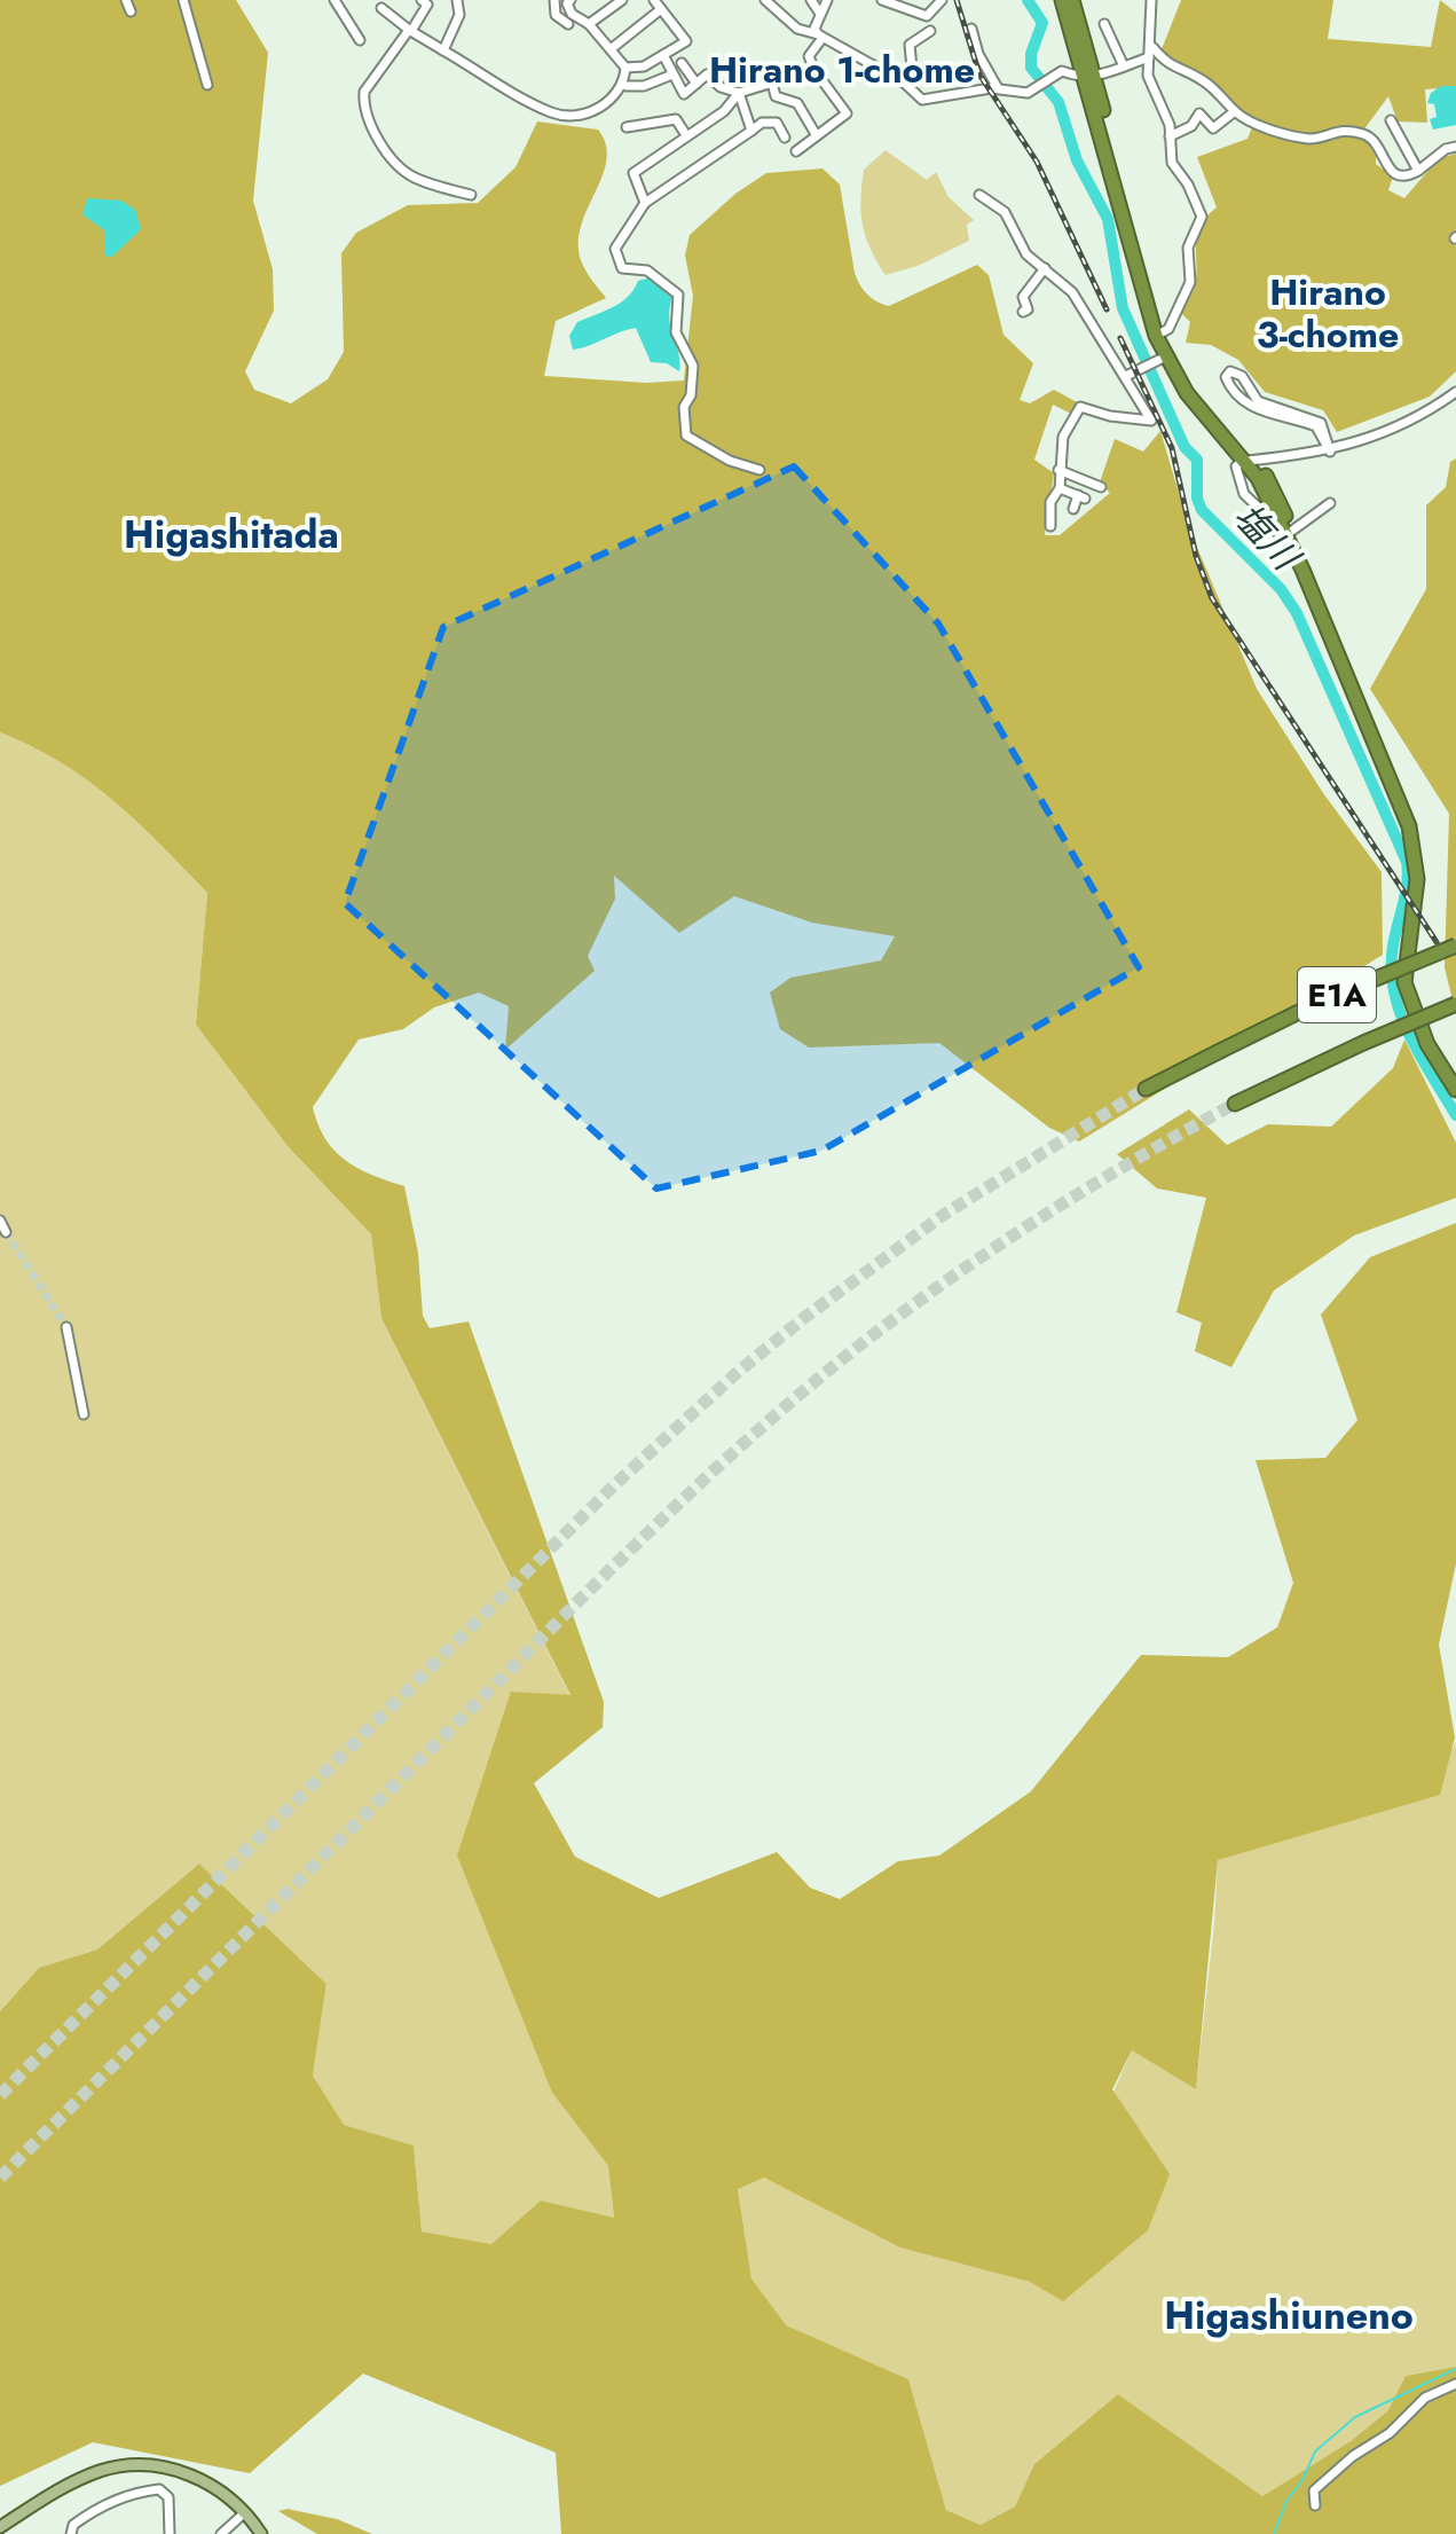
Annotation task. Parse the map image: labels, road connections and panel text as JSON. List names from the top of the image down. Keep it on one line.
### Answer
{"streets":{"highway":["E1A"]},"districts":["Hirano 1-chome","Hirano 3-chome","Higashitada","Higashiuneno"],"water":["塩川"]}
